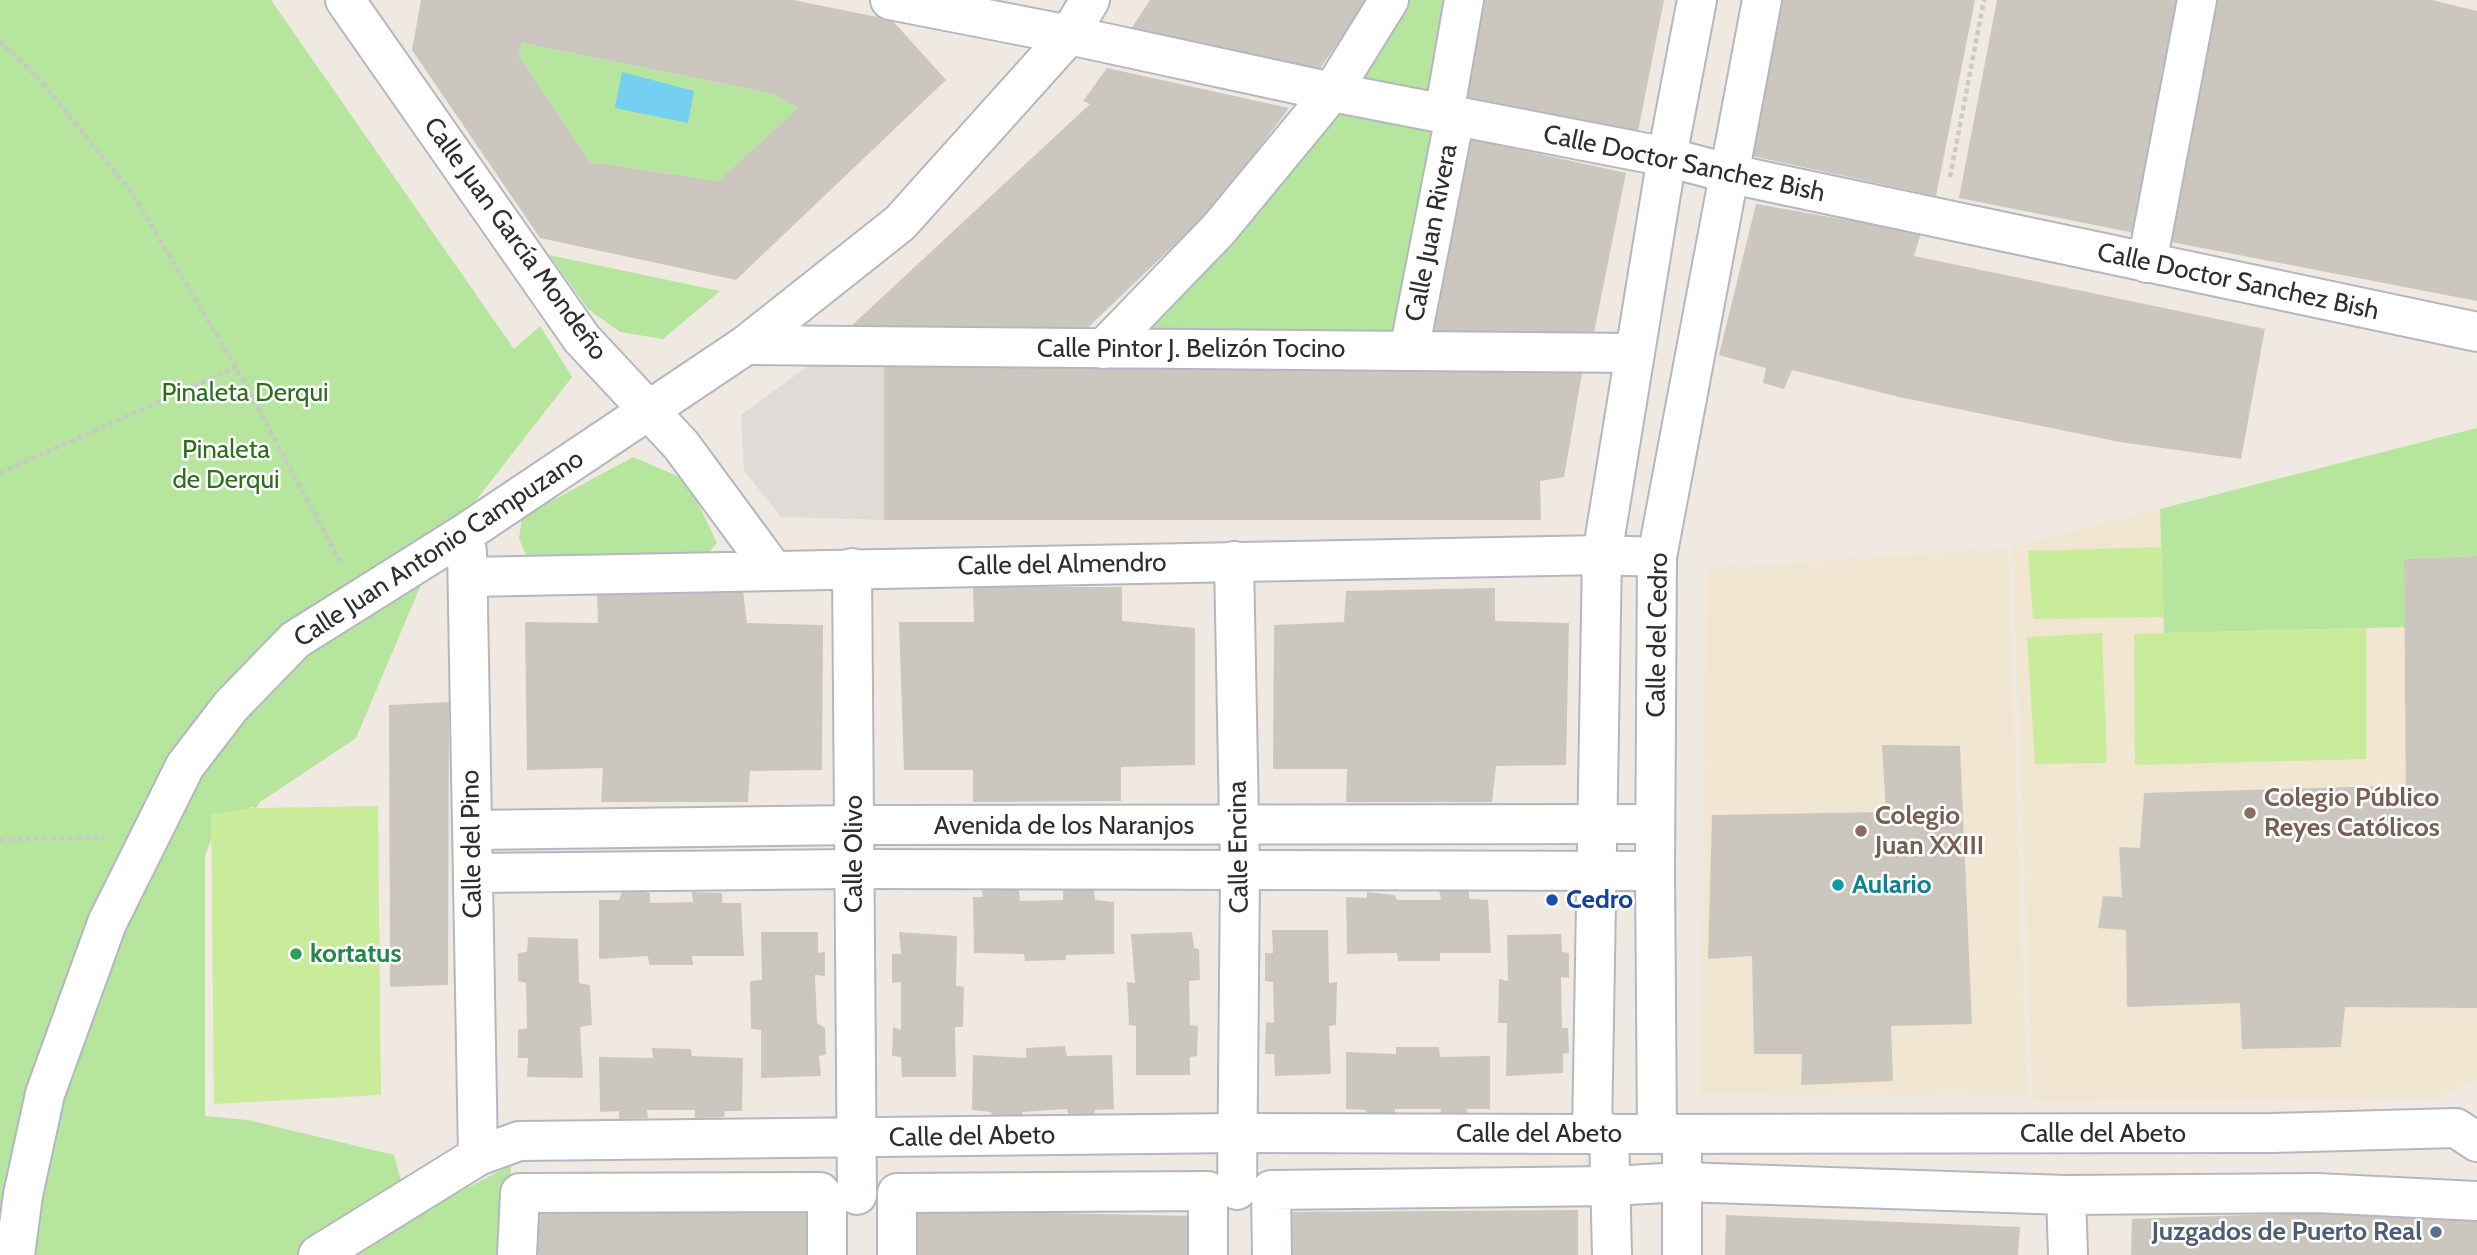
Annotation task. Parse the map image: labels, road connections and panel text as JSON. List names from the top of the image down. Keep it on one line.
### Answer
{"streets":{"street":["Calle Doctor Sanchez Bish","Calle Juan Rivera","Calle Juan García Mondeño","Calle Pintor J. Belizón Tocino","Calle Juan Antonio Campuzano","Calle del Almendro","Calle del Cedro","Avenida de los Naranjos","Calle del Pino","Calle Encina","Calle Olivo","Calle del Abeto"]},"crossings":[["Calle Doctor Sanchez Bish","Calle Juan Rivera"],["Calle Doctor Sanchez Bish","Calle Juan Antonio Campuzano"],["Calle Doctor Sanchez Bish","Calle del Cedro"],["Calle Juan Rivera","Calle Pintor J. Belizón Tocino"],["Calle Juan García Mondeño","Calle Juan Antonio Campuzano"],["Calle Juan García Mondeño","Calle del Almendro"],["Calle Pintor J. Belizón Tocino","Calle Juan Antonio Campuzano"],["Calle Juan Antonio Campuzano","Calle del Pino"],["Calle del Almendro","Calle del Cedro"],["Calle del Almendro","Calle del Pino"],["Calle del Almendro","Calle Encina"],["Calle del Almendro","Calle Olivo"],["Calle del Cedro","Avenida de los Naranjos"],["Calle del Cedro","Calle del Abeto"],["Avenida de los Naranjos","Calle del Pino"],["Avenida de los Naranjos","Calle Encina"],["Avenida de los Naranjos","Calle Olivo"],["Calle del Pino","Calle del Abeto"],["Calle Encina","Calle del Abeto"],["Calle Olivo","Calle del Abeto"]],"parks":["Pinaleta Derqui","Pinaleta de Derqui"],"places":["Colegio Público Reyes Católicos","Colegio Juan XXIII","Aulario","Cedro","kortatus","Juzgados de Puerto Real"]}
